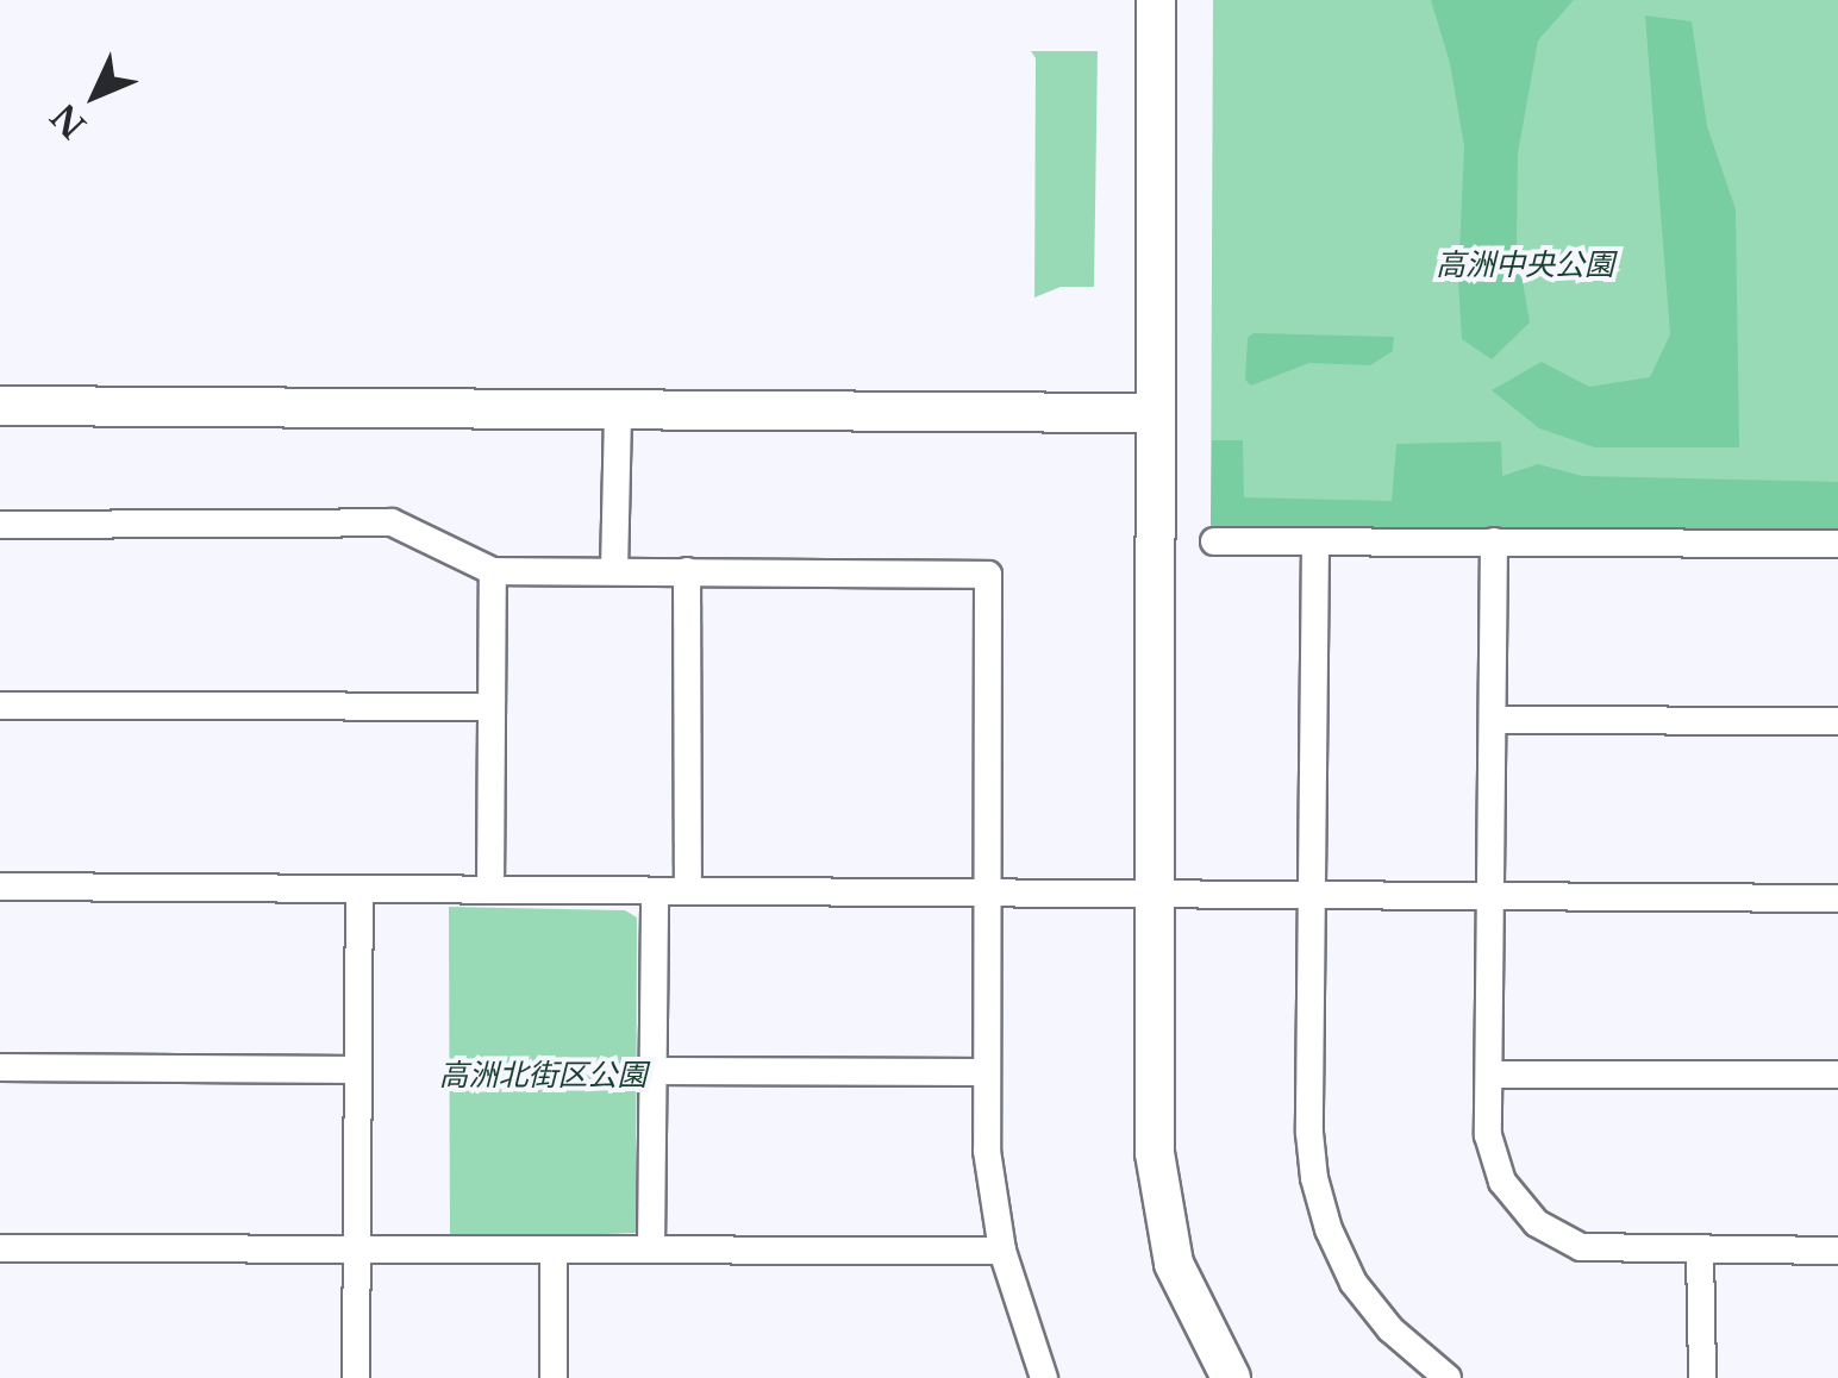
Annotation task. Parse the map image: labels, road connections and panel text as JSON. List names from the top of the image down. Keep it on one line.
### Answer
{"parks":["高洲中央公園","高洲北街区公園"],"north":"bottom left"}
